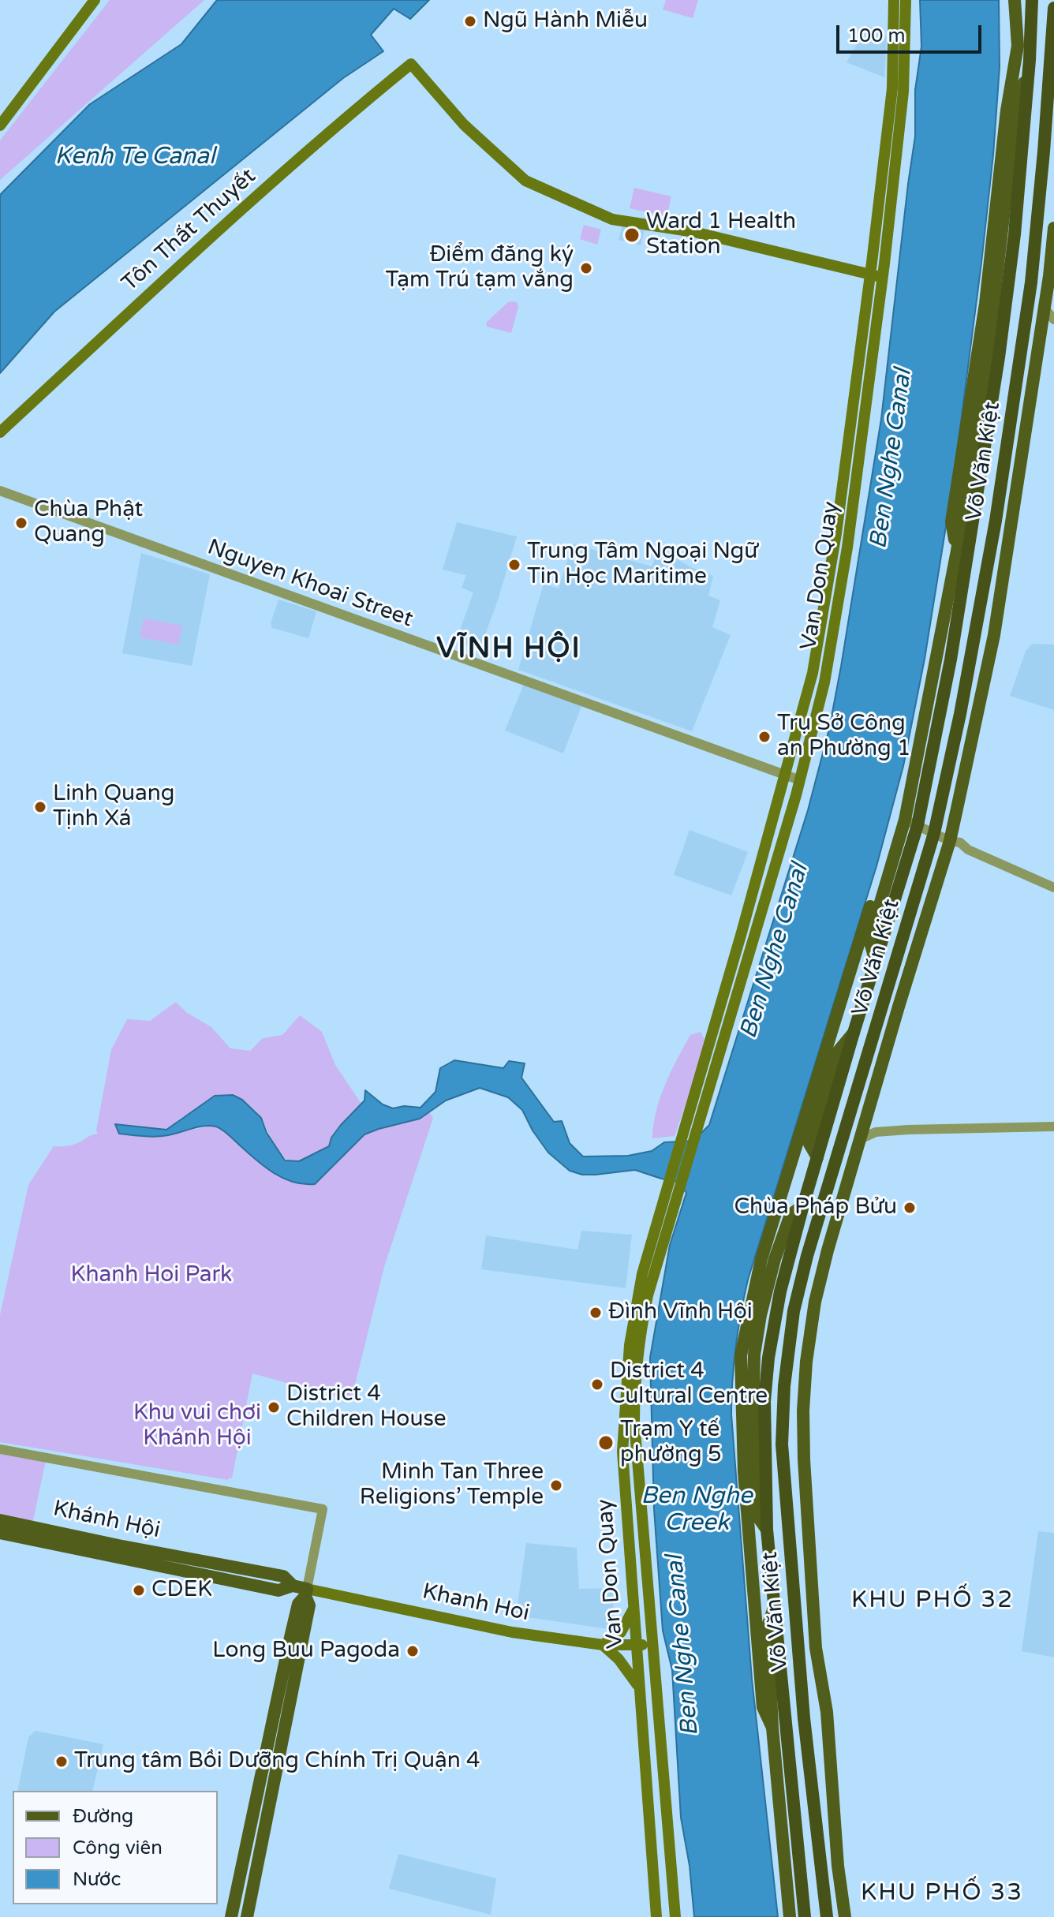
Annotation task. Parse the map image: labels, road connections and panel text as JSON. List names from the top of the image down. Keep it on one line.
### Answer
{"streets":{"highway":["Võ Văn Kiệt"],"main road":["Tôn Thất Thuyết","Van Don Quay","Khánh Hội","Khanh Hoi"],"street":["Nguyen Khoai Street"]},"crossings":[["Tôn Thất Thuyết","Van Don Quay"],["Van Don Quay","Nguyen Khoai Street"],["Van Don Quay","Khanh Hoi"],["Khánh Hội","Khanh Hoi"]],"districts":["VĨNH HỘI","KHU PHỐ 32","KHU PHỐ 33"],"water":["Kenh Te Canal","Ben Nghe Canal","Ben Nghe Creek"],"parks":["Khanh Hoi Park","Khu vui chơi Khánh Hội"],"places":["Ngũ Hành Miễu","Ward 1 Health Station","Điểm đăng ký Tạm Trú tạm vắng","Chùa Phật Quang","Trung Tâm Ngoại Ngữ Tin Học Maritime","Trụ Sở Công an Phường 1","Linh Quang Tịnh Xá","Chùa Pháp Bửu","Đình Vĩnh Hội","District 4 Cultural Centre","District 4 Children House","Trạm Y tế phường 5","Minh Tan Three Religions’ Temple","CDEK","Long Buu Pagoda","Trung tâm Bồi Dưỡng Chính Trị Quận 4"],"legend":["Đường","Công viên","Nước"],"scale_bar":"100 m"}
